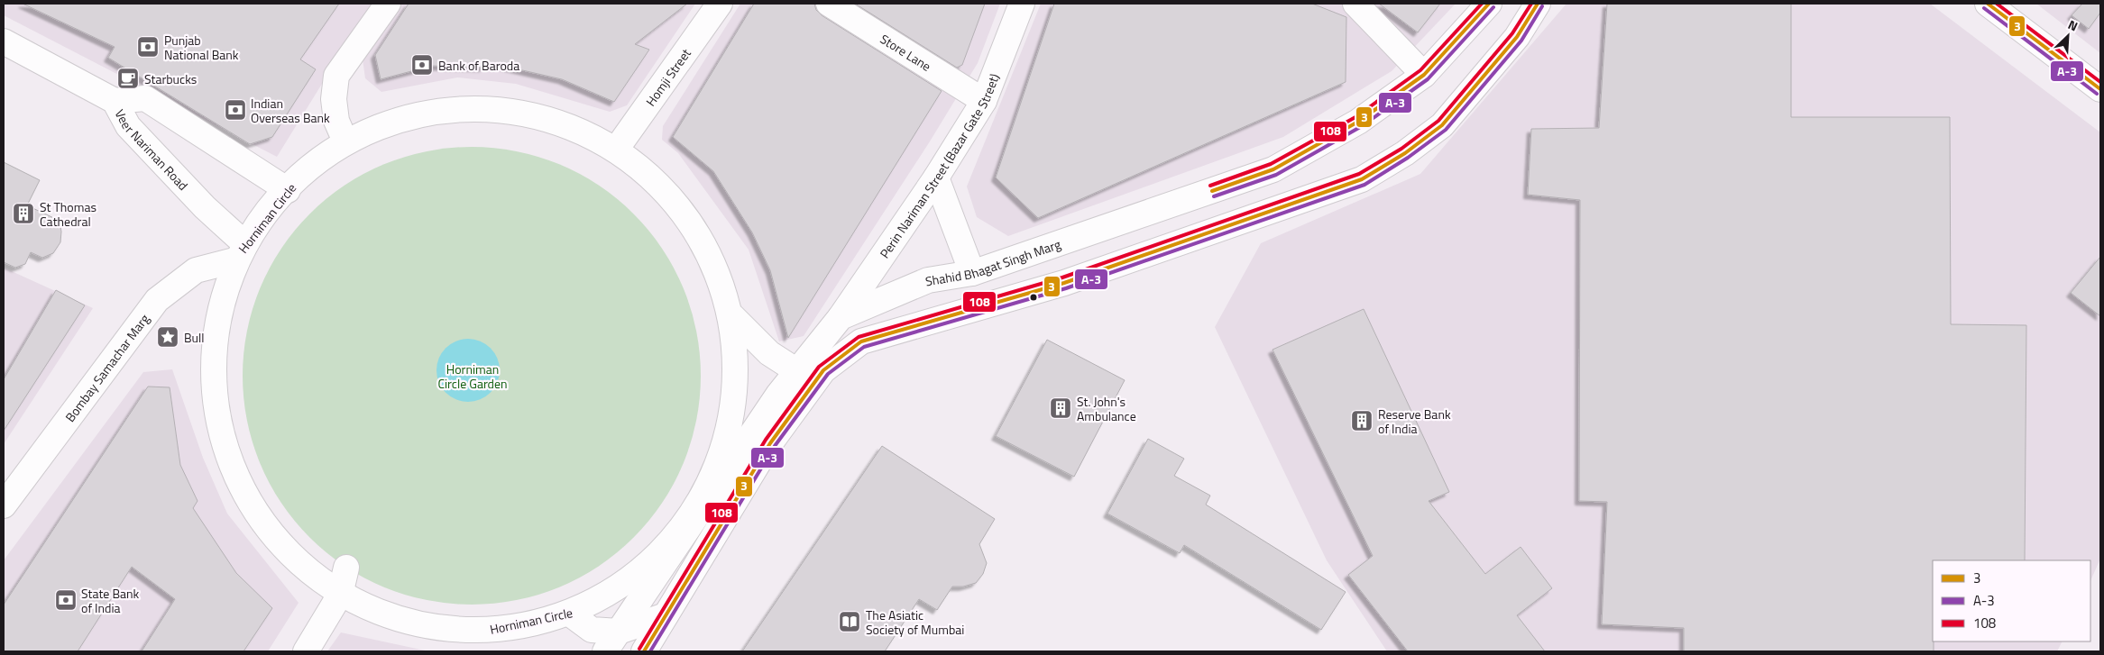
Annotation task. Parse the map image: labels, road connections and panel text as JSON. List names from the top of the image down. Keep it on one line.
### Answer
{"streets":{"street":["Store Lane","Homji Street","Veer Nariman Road","Perin Nariman Street (Bazar Gate Street)","Horniman Circle","Shahid Bhagat Singh Marg","Bombay Samachar Marg"]},"crossings":[["Store Lane","Perin Nariman Street (Bazar Gate Street)"],["Homji Street","Horniman Circle"],["Veer Nariman Road","Horniman Circle"],["Veer Nariman Road","Bombay Samachar Marg"],["Perin Nariman Street (Bazar Gate Street)","Shahid Bhagat Singh Marg"],["Horniman Circle","Bombay Samachar Marg"]],"parks":["Horniman Circle Garden"],"places":{"bank":["Punjab National Bank","Bank of Baroda","Indian Overseas Bank","State Bank of India"],"cafe":["Starbucks"],"building":["St Thomas Cathedral","St. John's Ambulance","Reserve Bank of India"],"place":["Bull"],"library":["The Asiatic Society of Mumbai"]},"lines":["transit line 3","transit line 108","transit line A-3"],"legend":["3","A-3","108"],"north":"top right"}
